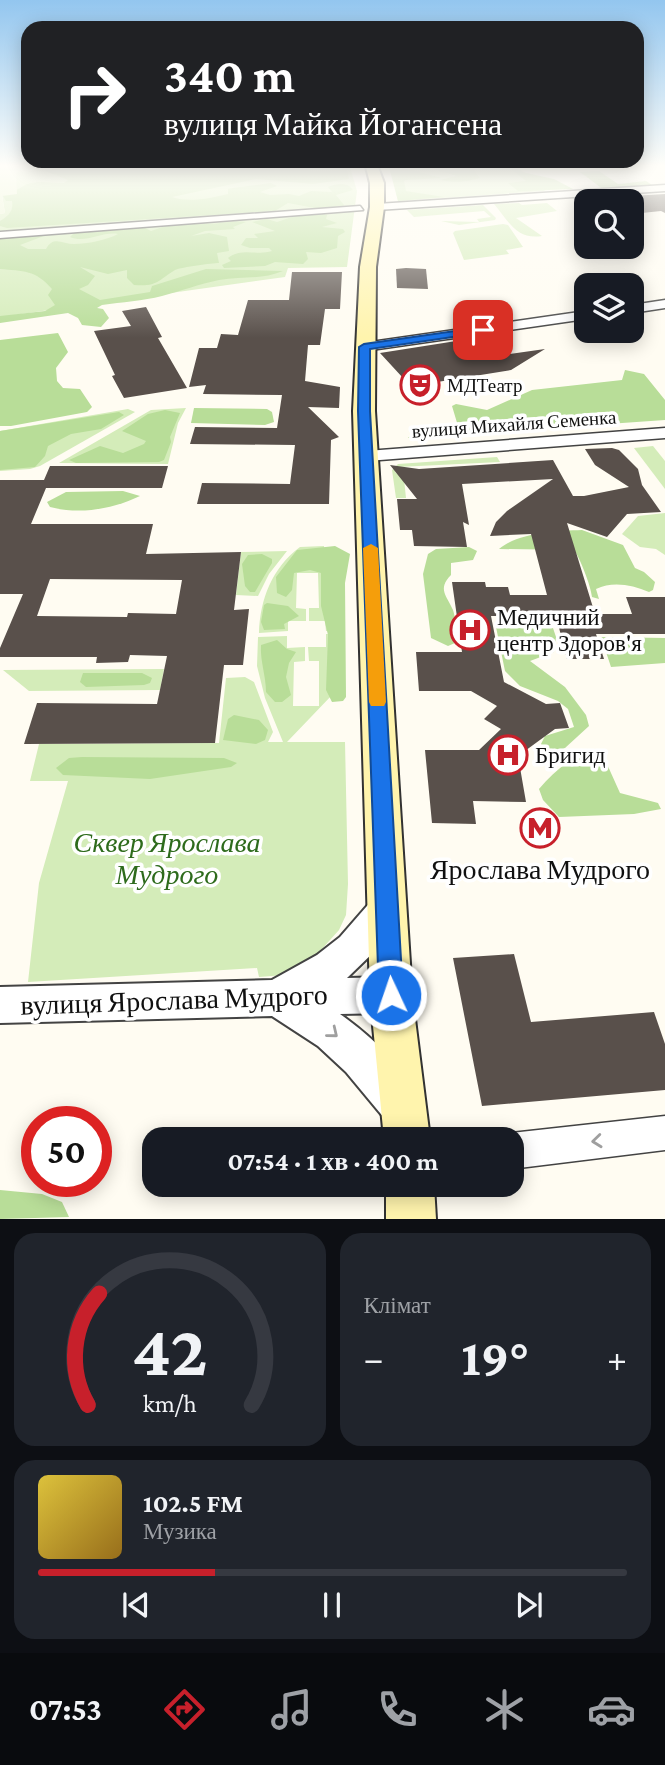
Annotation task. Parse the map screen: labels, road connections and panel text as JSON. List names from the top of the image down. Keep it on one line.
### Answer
{"streets":{"street":["вулиця Михайля Семенка","вулиця Ярослава Мудрого"]},"parks":["Сквер Ярослава Мудрого"],"places":{"theatre":["МДТеатр"],"hospital":["Медичний центр Здоров'я","Бригид"],"metro station":["Ярослава Мудрого"]},"page":{"turn":["340 m","вулиця Майка Йогансена"],"limit":"50","trip":"07:54 · 1 хв · 400 m","tile":"Клімат","heat":["−","19°","+"],"song":["102.5 FM","Музика"],"tabs":"07:53","gauge":["42","km/h"]}}
